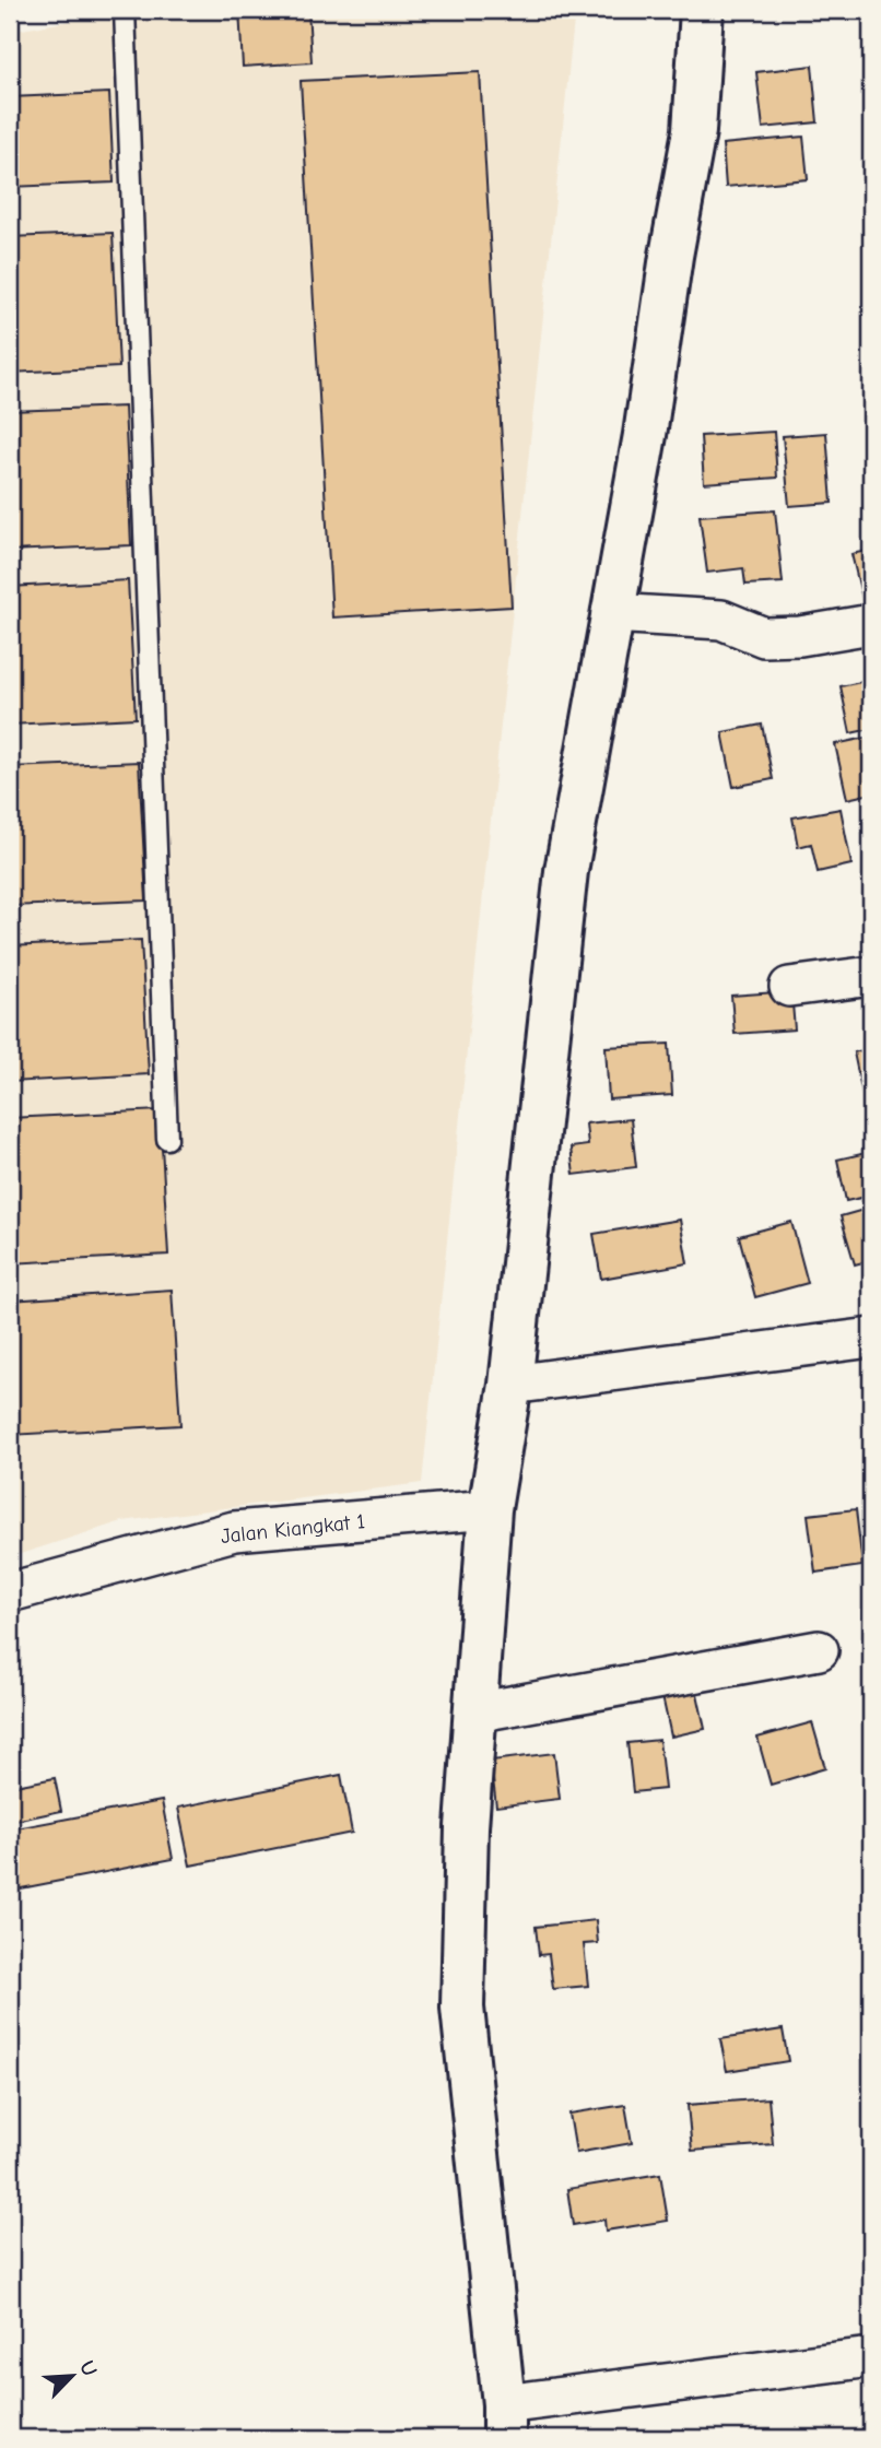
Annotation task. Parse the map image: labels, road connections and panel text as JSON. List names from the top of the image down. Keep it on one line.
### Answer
{"streets":{"street":["Jalan Kiangkat 1"]},"north":"top right"}
